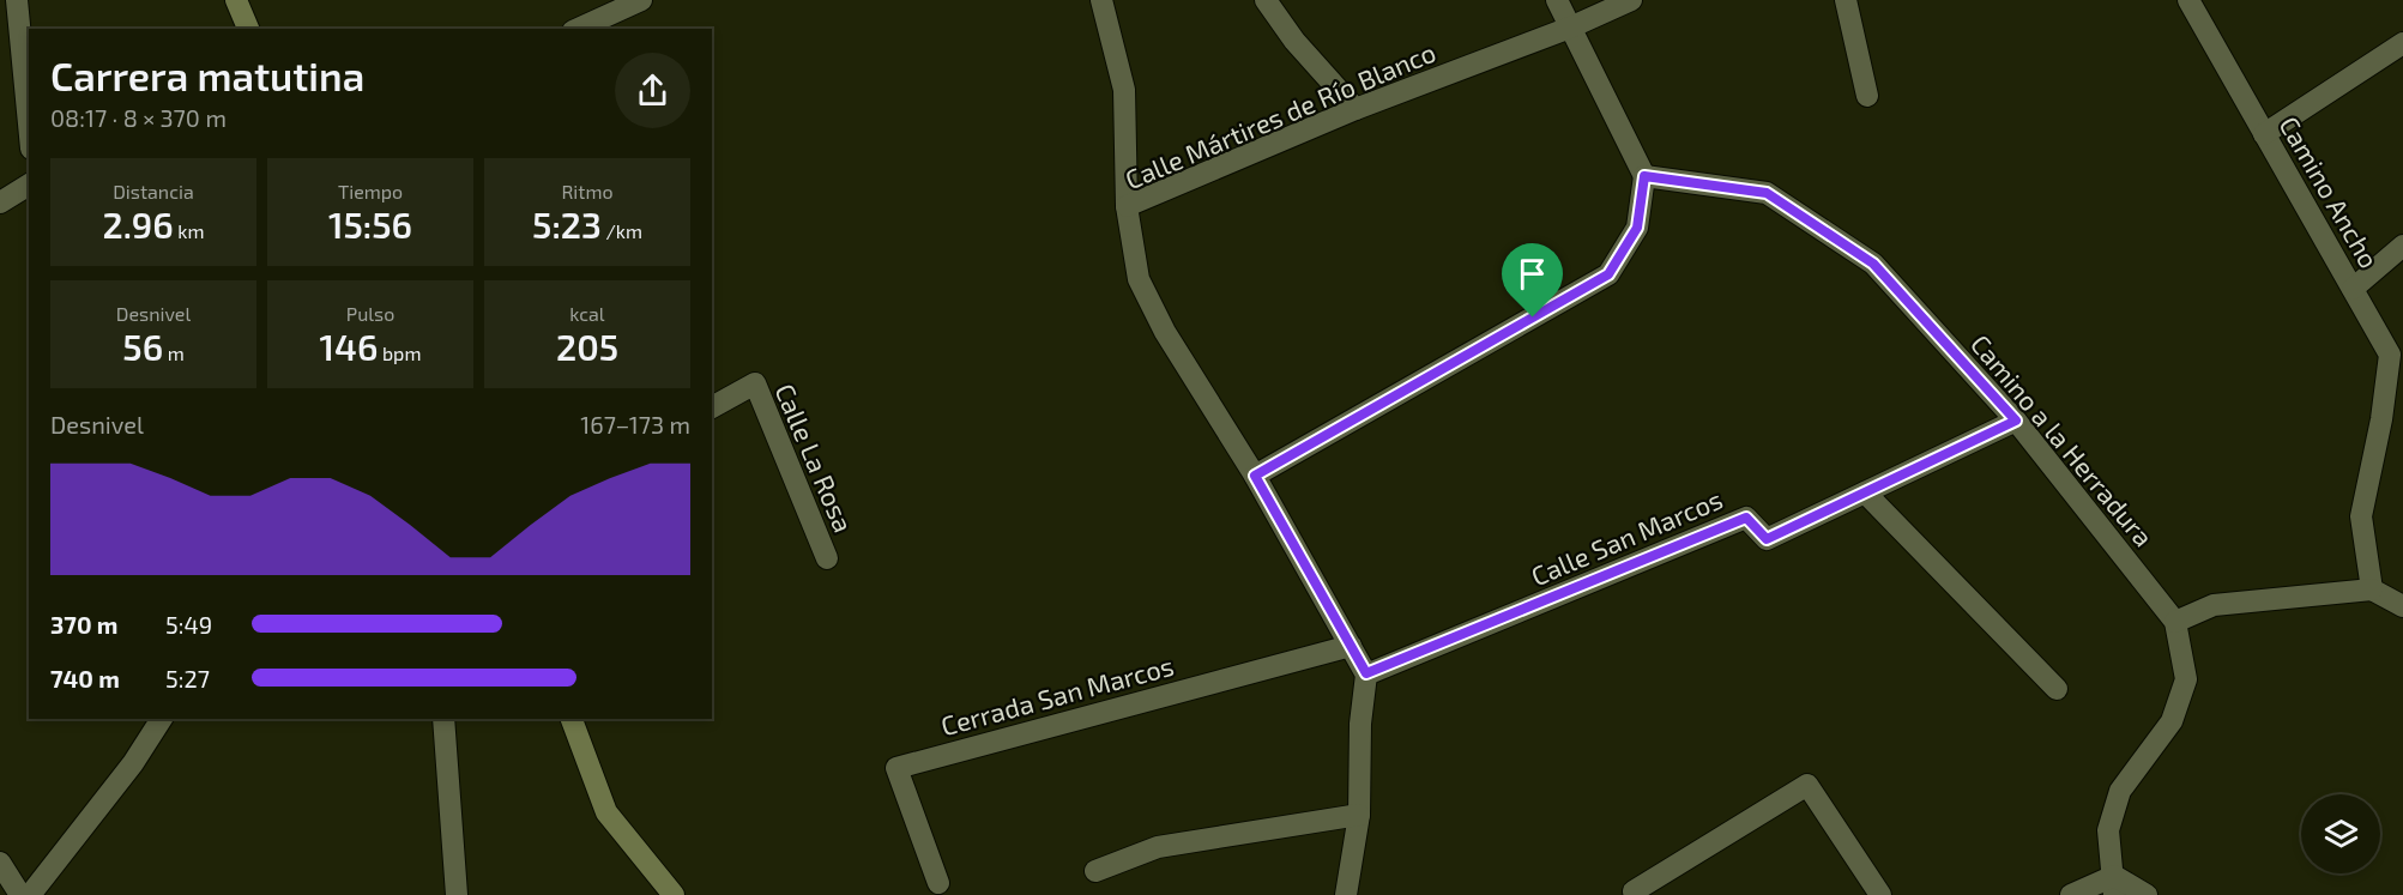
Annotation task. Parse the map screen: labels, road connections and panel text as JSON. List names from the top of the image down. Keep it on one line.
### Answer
{"streets":{"street":["Calle Mártires de Río Blanco","Camino Ancho","Camino a la Herradura","Calle La Rosa","Calle San Marcos","Cerrada San Marcos"]},"crossings":[["Calle Mártires de Río Blanco","Calle San Marcos"],["Calle Mártires de Río Blanco","Cerrada San Marcos"],["Camino a la Herradura","Calle San Marcos"]],"page":{"heading":["Carrera matutina","08:17 · 8 × 370 m"],"stats":[["Distancia","2.96 km"],["Tiempo","15:56"],["Ritmo","5:23 /km"],["Desnivel","56 m"],["Pulso","146 bpm"],["kcal","205"]],"chart":["Desnivel","167–173 m"],"list":[{"name":"370 m","note":"5:49"},{"name":"740 m","note":"5:27"}]}}
